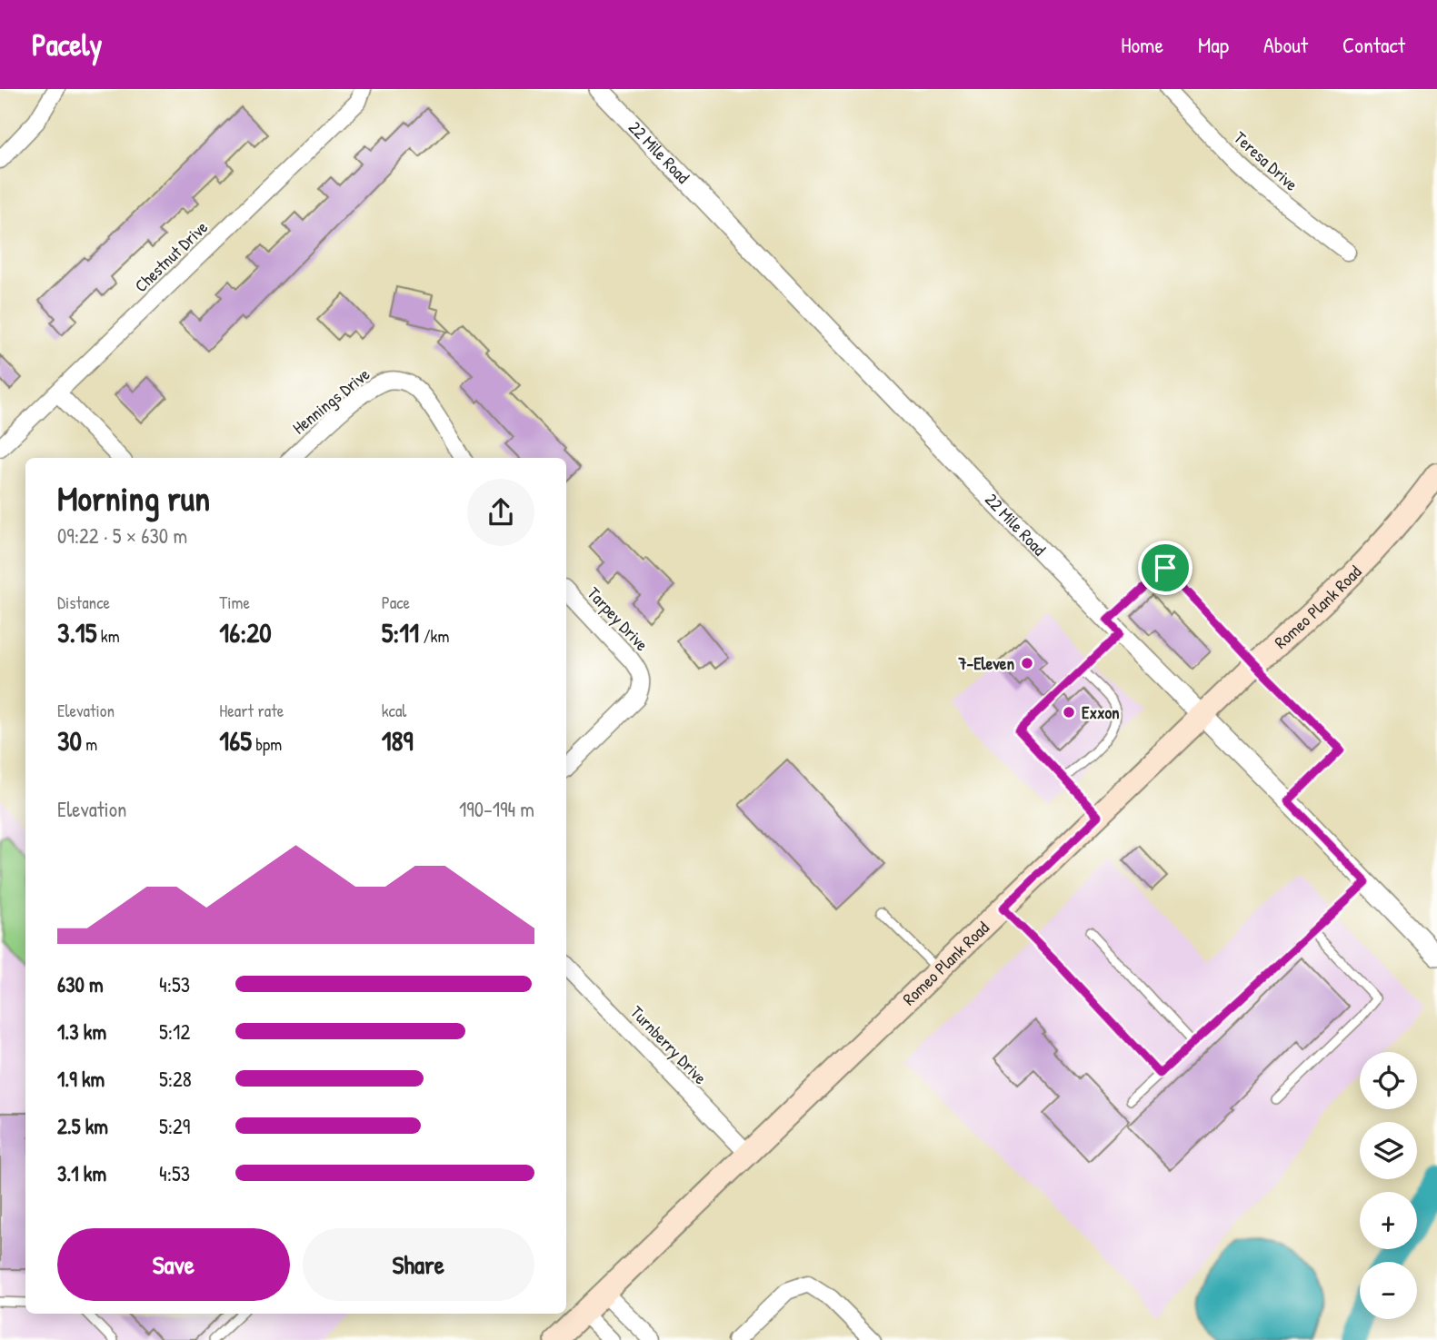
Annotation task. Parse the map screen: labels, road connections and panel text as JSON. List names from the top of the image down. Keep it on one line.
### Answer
{"streets":{"main road":["Romeo Plank Road"],"street":["22 Mile Road","Teresa Drive","Chestnut Drive","Hennings Drive","Tarpey Drive","Turnberry Drive"]},"crossings":[["22 Mile Road","Romeo Plank Road"],["Romeo Plank Road","Turnberry Drive"]],"places":["7-Eleven","Exxon"],"page":{"header":"Pacely","nav":["Home","Map","About","Contact"],"heading":["Morning run","09:22 · 5 × 630 m"],"stats":[["Distance","3.15 km"],["Time","16:20"],["Pace","5:11 /km"],["Elevation","30 m"],["Heart rate","165 bpm"],["kcal","189"]],"chart":["Elevation","190–194 m"],"list":[{"name":"630 m","note":"4:53"},{"name":"1.3 km","note":"5:12"},{"name":"1.9 km","note":"5:28"},{"name":"2.5 km","note":"5:29"},{"name":"3.1 km","note":"4:53"}],"map_buttons":["+","−"],"buttons":["Save","Share"]}}
